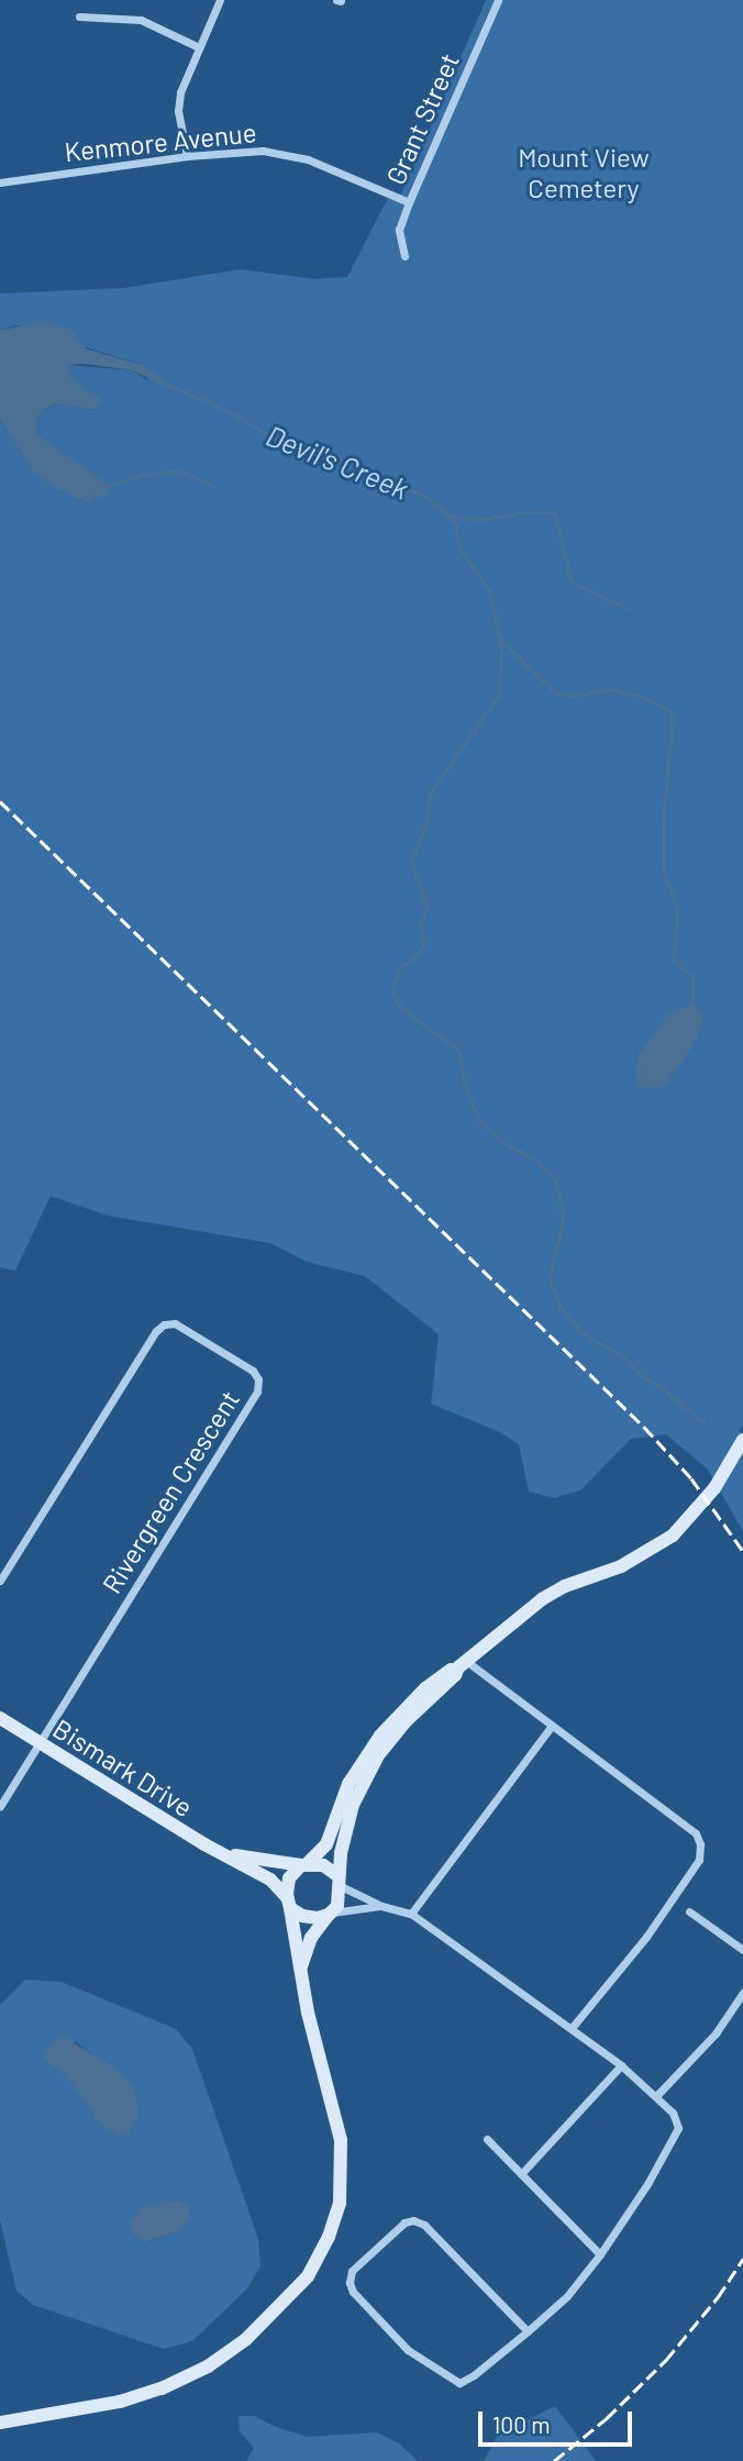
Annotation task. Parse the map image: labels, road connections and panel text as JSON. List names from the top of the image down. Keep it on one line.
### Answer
{"streets":{"main road":["Bismark Drive"],"street":["Grant Street","Kenmore Avenue","Rivergreen Crescent"]},"crossings":[["Grant Street","Kenmore Avenue"],["Rivergreen Crescent","Bismark Drive"]],"water":["Devil's Creek"],"parks":["Mount View Cemetery"],"scale_bar":"100 m"}
